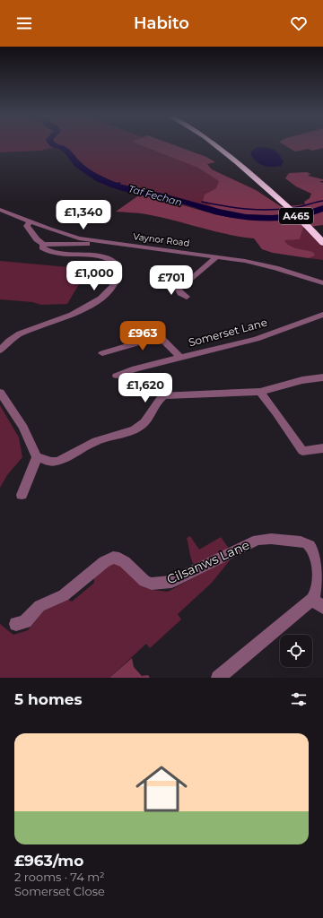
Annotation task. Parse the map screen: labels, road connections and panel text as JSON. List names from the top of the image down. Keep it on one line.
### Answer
{"streets":{"highway":["A465"],"street":["Vaynor Road","Somerset Lane","Cilsanws Lane"]},"water":["Taf Fechan"],"page":{"header":"Habito","price":["£1,340","£1,000","£701","£963","£1,620"],"heading":"5 homes","list":[{"name":"£963/mo","note":"2 rooms · 74 m² · Somerset Close"}]}}
